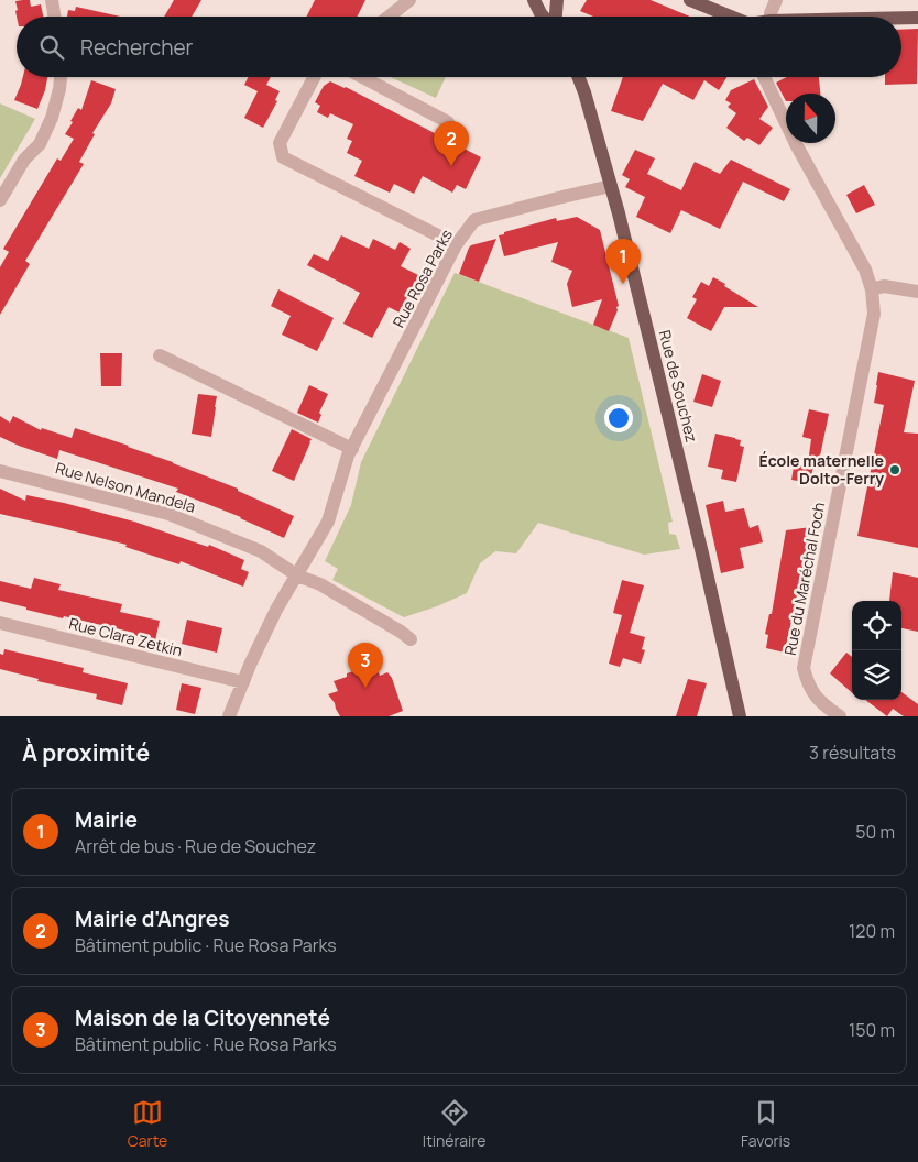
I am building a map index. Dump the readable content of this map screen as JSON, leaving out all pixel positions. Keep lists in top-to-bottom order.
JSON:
{
  "streets": {
    "main road": ["Rue de Souchez"],
    "street": [
      "Rue Rosa Parks",
      "Rue Nelson Mandela",
      "Rue du Maréchal Foch",
      "Rue Clara Zetkin"
    ]
  },
  "crossings": [
    ["Rue Rosa Parks", "Rue de Souchez"],
    ["Rue Rosa Parks", "Rue Nelson Mandela"],
    ["Rue Rosa Parks", "Rue Clara Zetkin"]
  ],
  "places": ["École maternelle Dolto-Ferry"],
  "north": "top",
  "page": {
    "search": "Rechercher",
    "pins": ["2", "1", "3"],
    "heading": ["À proximité", "3 résultats"],
    "list": [
      {
        "mark": "1",
        "name": "Mairie",
        "note": "Arrêt de bus · Rue de Souchez",
        "value": "50 m"
      },
      {
        "mark": "2",
        "name": "Mairie d'Angres",
        "note": "Bâtiment public · Rue Rosa Parks",
        "value": "120 m"
      },
      {
        "mark": "3",
        "name": "Maison de la Citoyenneté",
        "note": "Bâtiment public · Rue Rosa Parks",
        "value": "150 m"
      }
    ],
    "nav": ["Carte", "Itinéraire", "Favoris"]
  }
}
